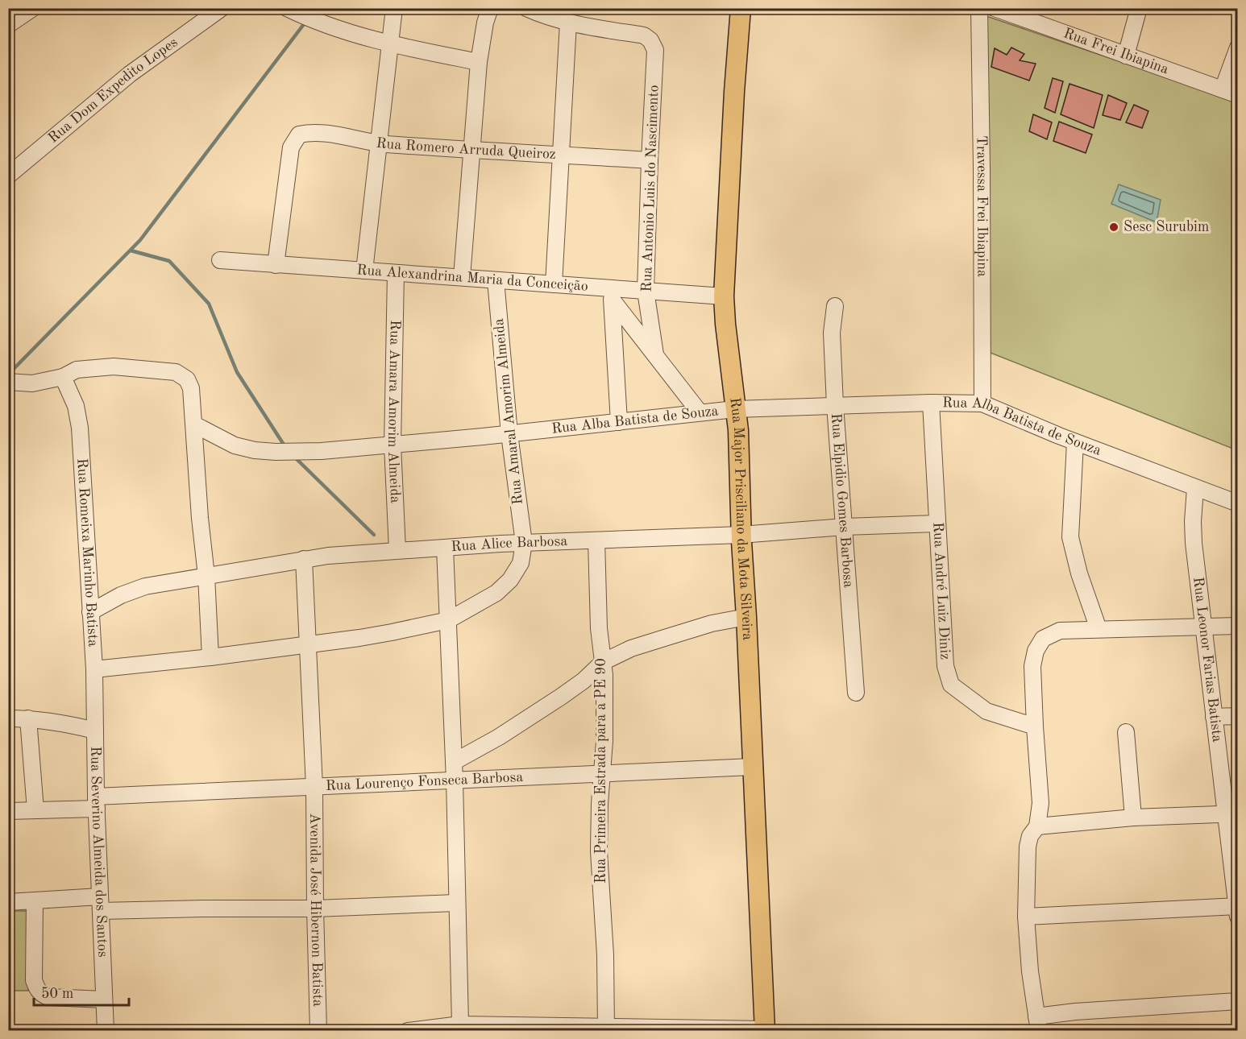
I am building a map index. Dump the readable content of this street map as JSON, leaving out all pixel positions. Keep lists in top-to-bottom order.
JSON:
{
  "streets": {
    "main road": ["Rua Major Prisciliano da Mota Silveira"],
    "street": [
      "Rua Frei Ibiapina",
      "Rua Dom Expedito Lopes",
      "Rua Romero Arruda Queiroz",
      "Rua Antonio Luis do Nascimento",
      "Travessa Frei Ibiapina",
      "Rua Alexandrina Maria da Conceição",
      "Rua Amara Amorim Almeida",
      "Rua Amaral Amorim Almeida",
      "Rua Alba Batista de Souza",
      "Rua Elpidio Gomes Barbosa",
      "Rua Alice Barbosa",
      "Rua Romeixa Marinho Batista",
      "Rua André Luiz Diniz",
      "Rua Leonor Farias Batista",
      "Rua Primeira Estrada para a PE 90",
      "Rua Lourenço Fonseca Barbosa",
      "Rua Severino Almeida dos Santos",
      "Avenida José Hibernon Batista"
    ]
  },
  "crossings": [
    ["Rua Romero Arruda Queiroz", "Rua Antonio Luis do Nascimento"],
    ["Rua Romero Arruda Queiroz", "Rua Alexandrina Maria da Conceição"],
    ["Rua Antonio Luis do Nascimento", "Rua Alexandrina Maria da Conceição"],
    ["Travessa Frei Ibiapina", "Rua Alba Batista de Souza"],
    ["Rua Alexandrina Maria da Conceição", "Rua Amara Amorim Almeida"],
    ["Rua Alexandrina Maria da Conceição", "Rua Amaral Amorim Almeida"],
    ["Rua Alexandrina Maria da Conceição", "Rua Major Prisciliano da Mota Silveira"],
    ["Rua Amara Amorim Almeida", "Rua Alba Batista de Souza"],
    ["Rua Amara Amorim Almeida", "Rua Alice Barbosa"],
    ["Rua Amaral Amorim Almeida", "Rua Alba Batista de Souza"],
    ["Rua Amaral Amorim Almeida", "Rua Alice Barbosa"],
    ["Rua Alba Batista de Souza", "Rua Elpidio Gomes Barbosa"],
    ["Rua Alba Batista de Souza", "Rua Major Prisciliano da Mota Silveira"],
    ["Rua Alba Batista de Souza", "Rua André Luiz Diniz"],
    ["Rua Alba Batista de Souza", "Rua Leonor Farias Batista"],
    ["Rua Elpidio Gomes Barbosa", "Rua Alice Barbosa"],
    ["Rua Major Prisciliano da Mota Silveira", "Rua Alice Barbosa"],
    ["Rua Major Prisciliano da Mota Silveira", "Rua Lourenço Fonseca Barbosa"],
    ["Rua Alice Barbosa", "Rua Romeixa Marinho Batista"],
    ["Rua Alice Barbosa", "Rua André Luiz Diniz"],
    ["Rua Alice Barbosa", "Rua Primeira Estrada para a PE 90"],
    ["Rua Alice Barbosa", "Avenida José Hibernon Batista"],
    ["Rua Romeixa Marinho Batista", "Rua Severino Almeida dos Santos"],
    ["Rua Primeira Estrada para a PE 90", "Rua Lourenço Fonseca Barbosa"],
    ["Rua Lourenço Fonseca Barbosa", "Rua Severino Almeida dos Santos"],
    ["Rua Lourenço Fonseca Barbosa", "Avenida José Hibernon Batista"]
  ],
  "places": ["Sesc Surubim"],
  "scale_bar": "50 m"
}
